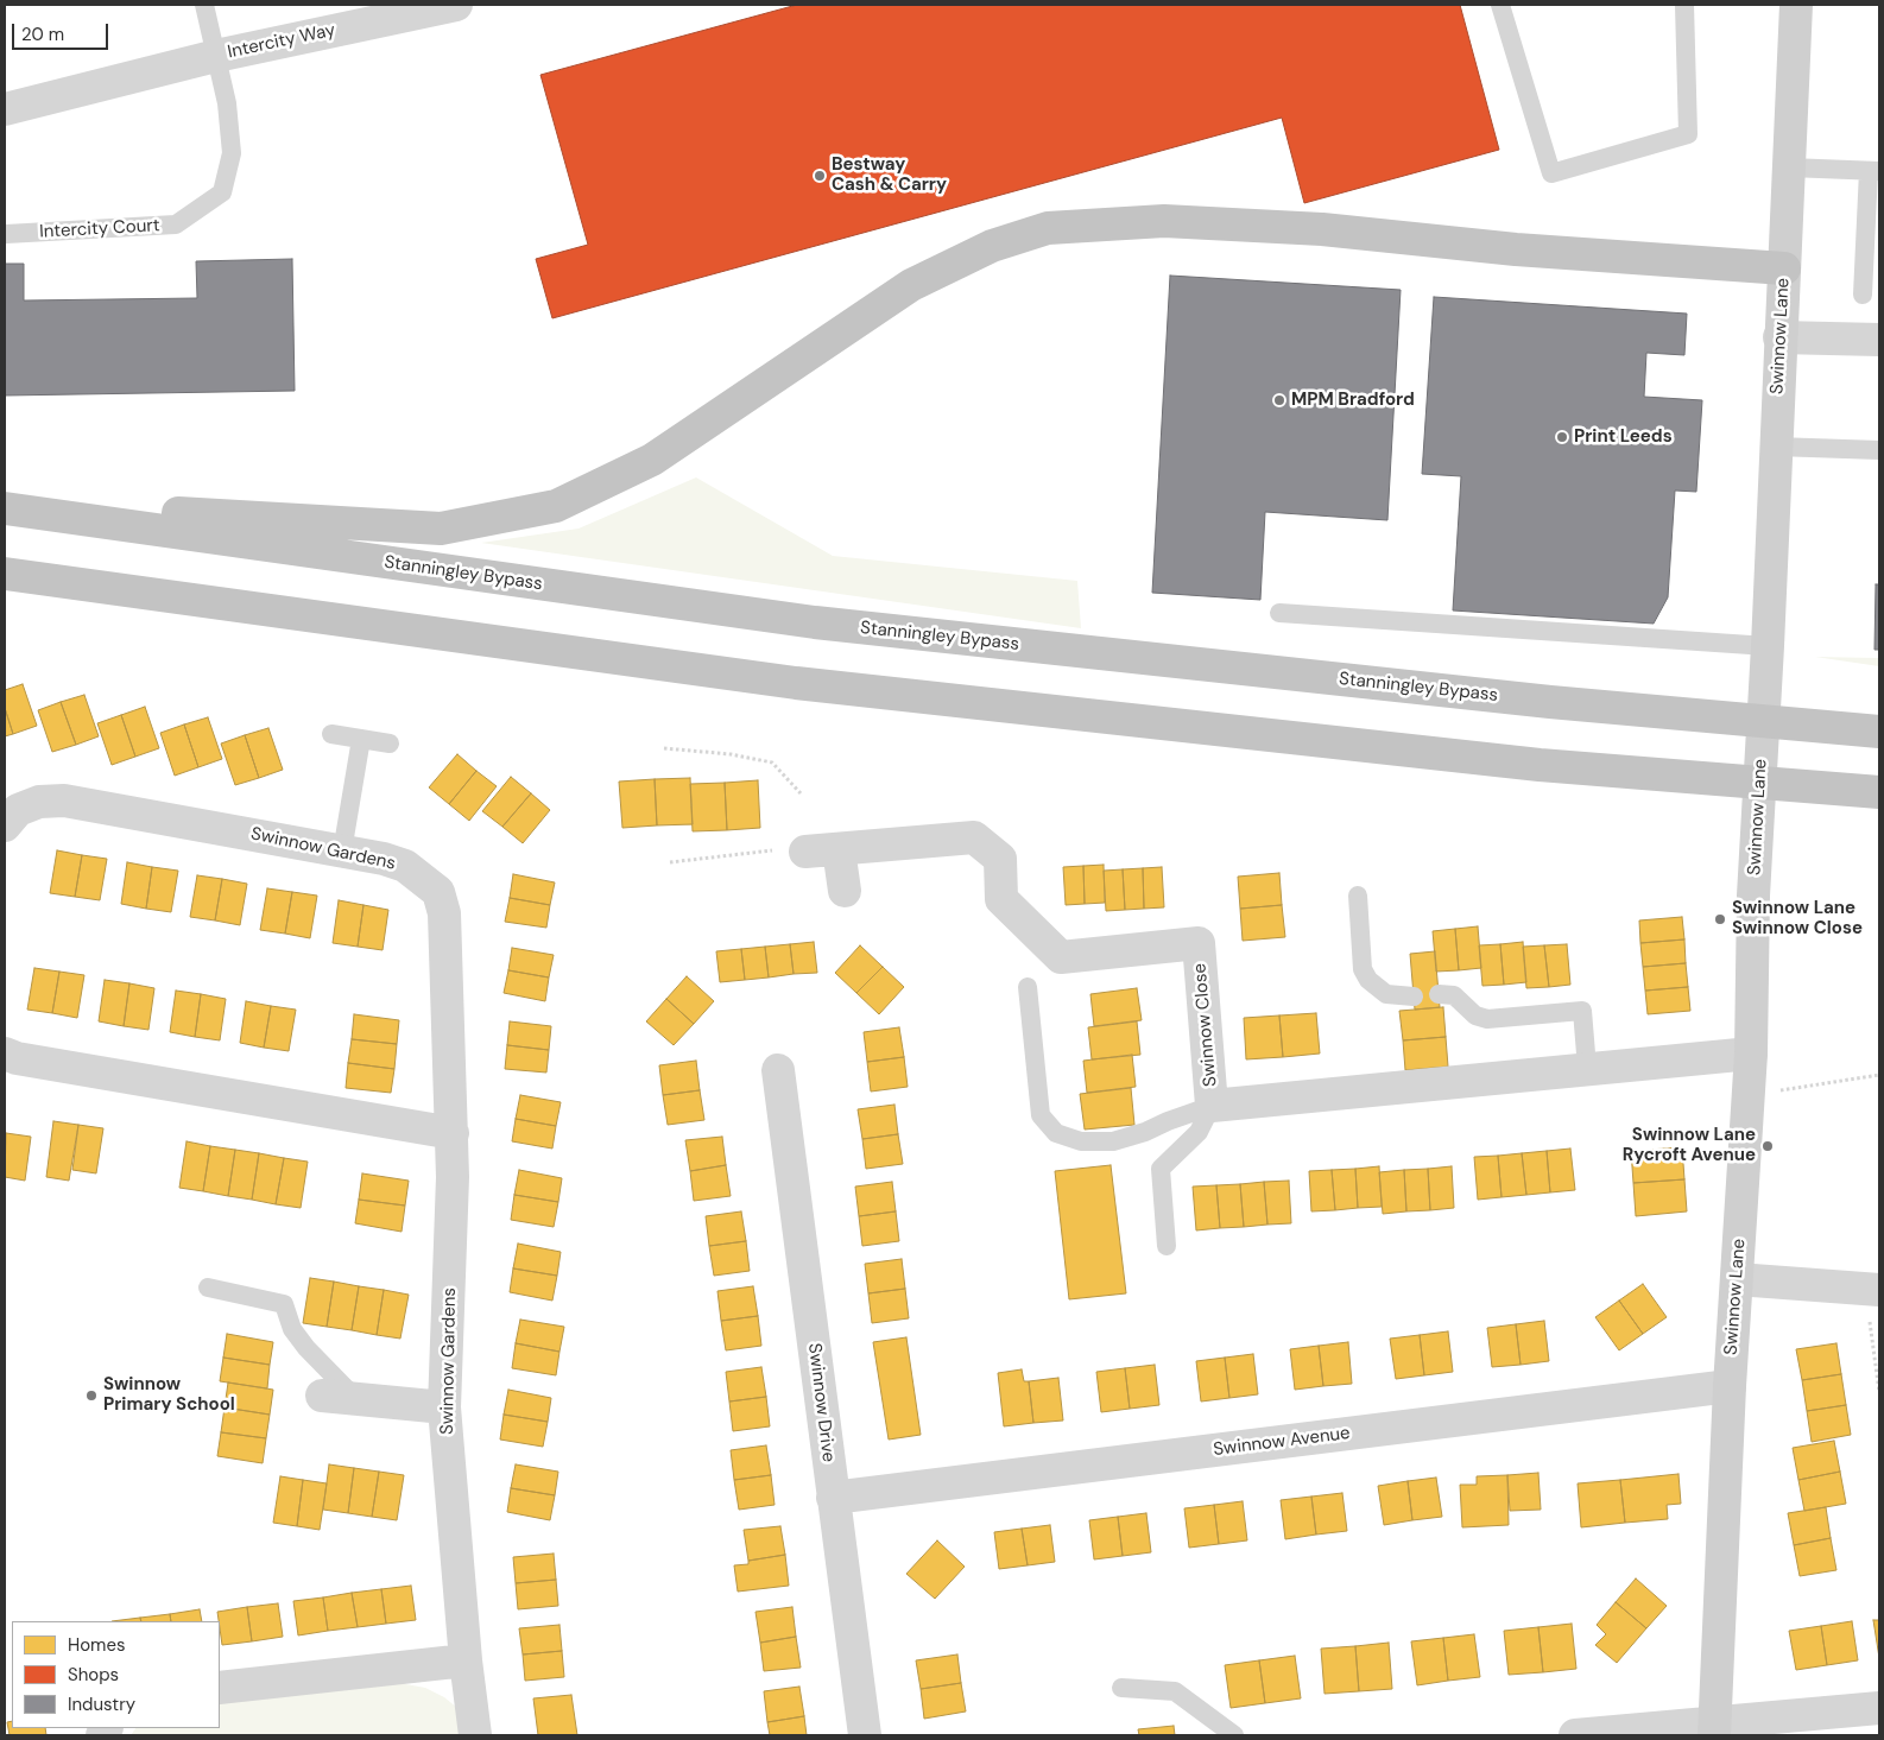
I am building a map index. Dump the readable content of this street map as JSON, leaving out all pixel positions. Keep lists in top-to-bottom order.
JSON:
{
  "streets": {
    "highway": ["Stanningley Bypass"],
    "street": [
      "Intercity Way",
      "Swinnow Lane",
      "Swinnow Gardens",
      "Swinnow Close",
      "Swinnow Drive",
      "Swinnow Avenue"
    ],
    "lane": ["Intercity Court"]
  },
  "crossings": [
    ["Intercity Way", "Intercity Court"],
    ["Swinnow Lane", "Swinnow Close"],
    ["Swinnow Lane", "Swinnow Avenue"],
    ["Swinnow Drive", "Swinnow Avenue"]
  ],
  "places": [
    "Bestway Cash & Carry",
    "MPM Bradford",
    "Print Leeds",
    "Swinnow Lane Swinnow Close",
    "Swinnow Lane Rycroft Avenue",
    "Swinnow Primary School"
  ],
  "legend": ["Homes", "Shops", "Industry"],
  "scale_bar": "20 m"
}
